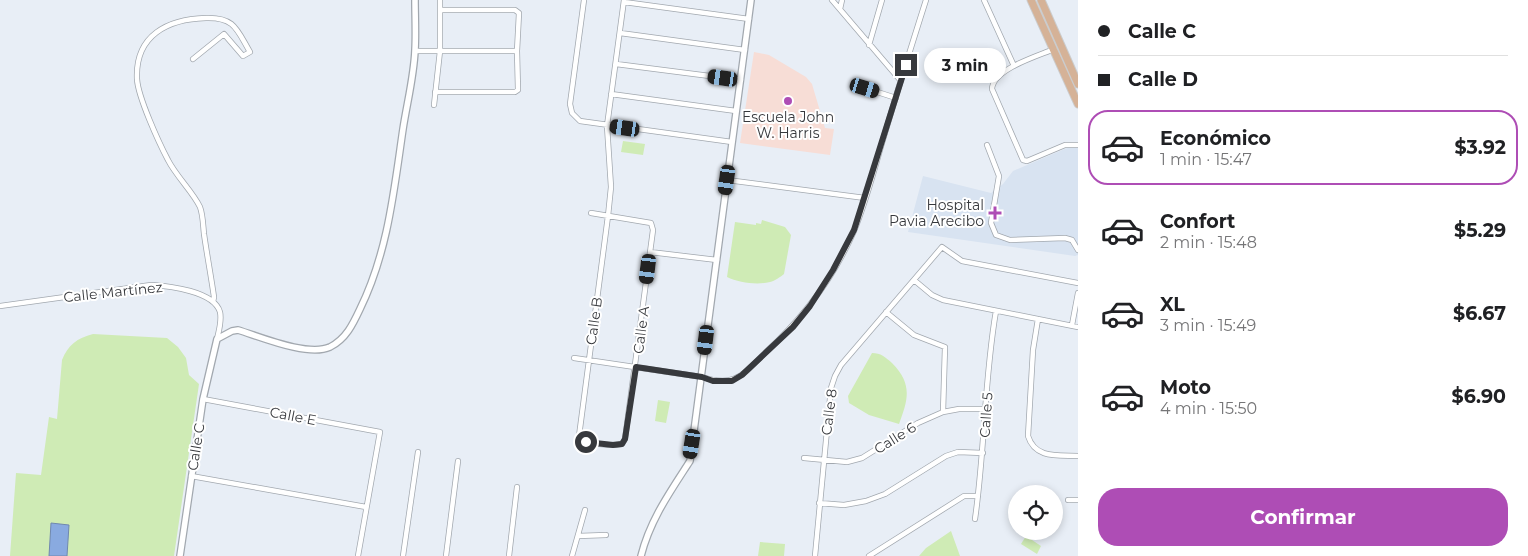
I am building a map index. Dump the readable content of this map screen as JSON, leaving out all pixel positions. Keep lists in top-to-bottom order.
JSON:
{
  "streets": {
    "street": [
      "Calle Martínez",
      "Calle B",
      "Calle A",
      "Calle 8",
      "Calle 5",
      "Calle E",
      "Calle 6",
      "Calle C"
    ]
  },
  "crossings": [
    ["Calle B", "Calle A"],
    ["Calle 8", "Calle 6"],
    ["Calle 5", "Calle 6"],
    ["Calle E", "Calle C"]
  ],
  "places": {
    "other": ["Escuela John W. Harris"],
    "health": ["Hospital Pavia Arecibo"]
  },
  "page": {
    "banner": ["Calle C", "Calle D"],
    "bubble": "3 min",
    "list": [
      {
        "name": "Económico",
        "note": "1 min · 15:47",
        "value": "$3.92"
      },
      {
        "name": "Confort",
        "note": "2 min · 15:48",
        "value": "$5.29"
      },
      {
        "name": "XL",
        "note": "3 min · 15:49",
        "value": "$6.67"
      },
      {
        "name": "Moto",
        "note": "4 min · 15:50",
        "value": "$6.90"
      }
    ],
    "buttons": "Confirmar"
  }
}
